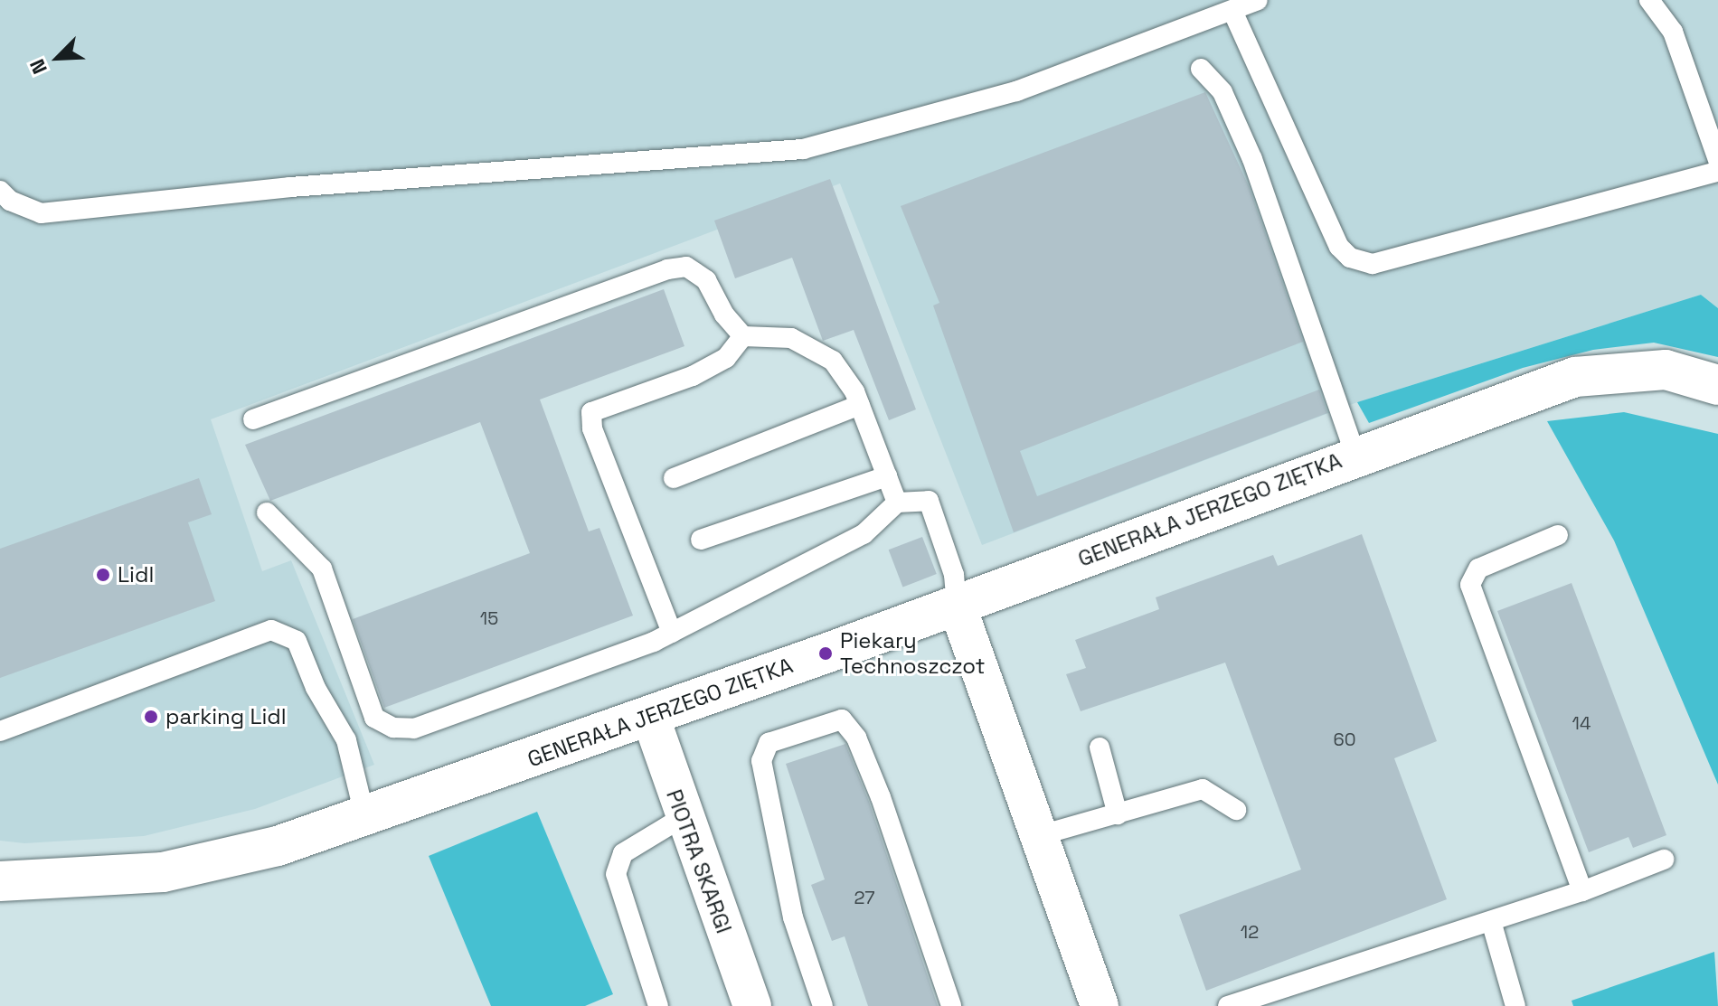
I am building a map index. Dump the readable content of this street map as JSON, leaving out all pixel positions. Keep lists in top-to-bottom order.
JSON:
{
  "streets": {
    "street": ["GENERAŁA JERZEGO ZIĘTKA", "PIOTRA SKARGI"]
  },
  "crossings": [
    ["GENERAŁA JERZEGO ZIĘTKA", "PIOTRA SKARGI"]
  ],
  "places": ["Lidl", "Piekary Technoszczot", "parking Lidl"],
  "house_numbers": [
    "15",
    "14",
    "60",
    "27",
    "12"
  ],
  "north": "bottom left"
}
